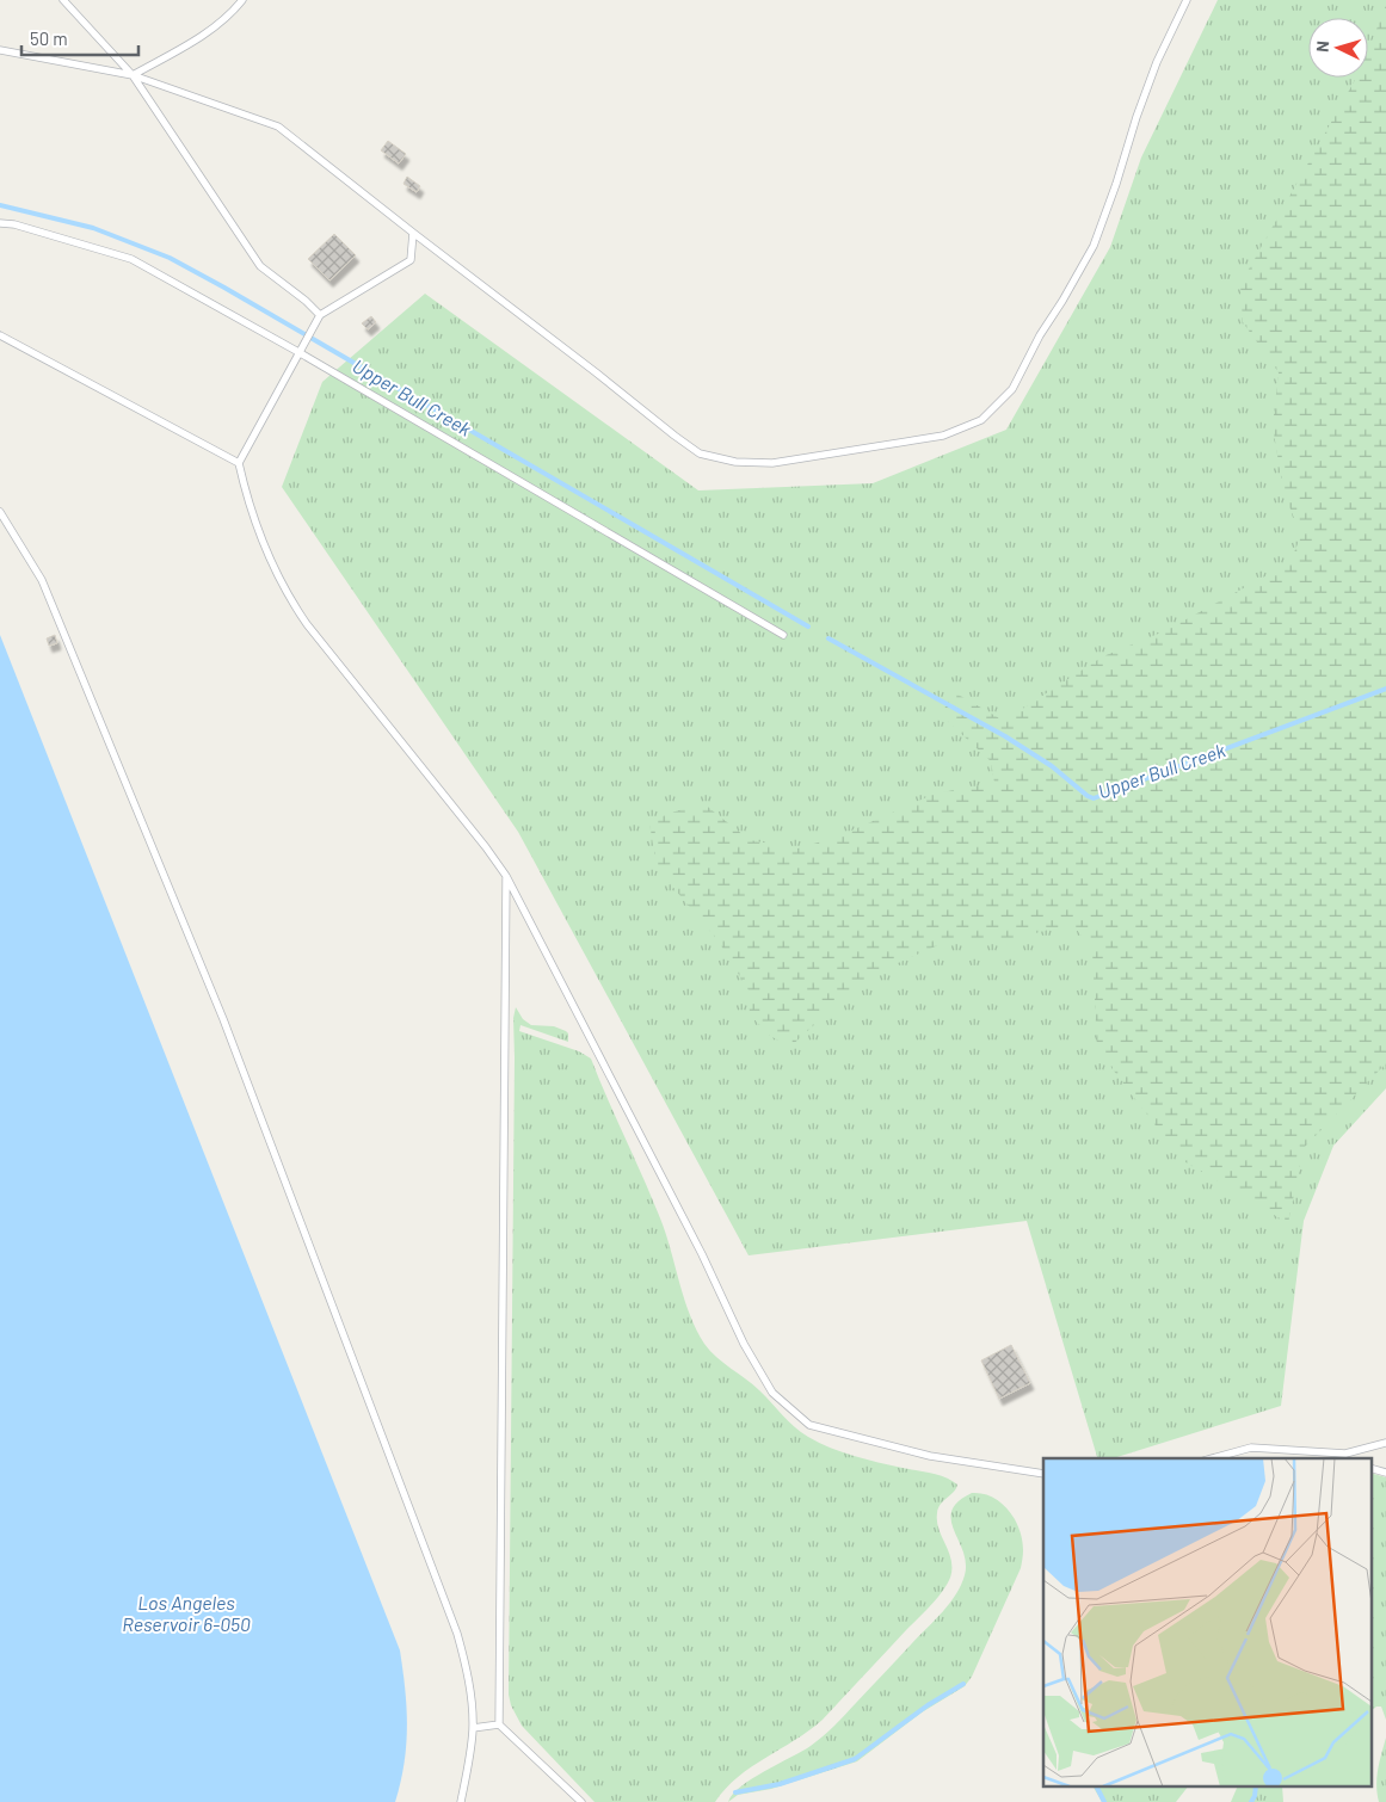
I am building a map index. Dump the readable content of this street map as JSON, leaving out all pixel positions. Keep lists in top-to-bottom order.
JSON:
{
  "water": ["Upper Bull Creek", "Los Angeles Reservoir 6-050"],
  "scale_bar": "50 m",
  "north": "left"
}
